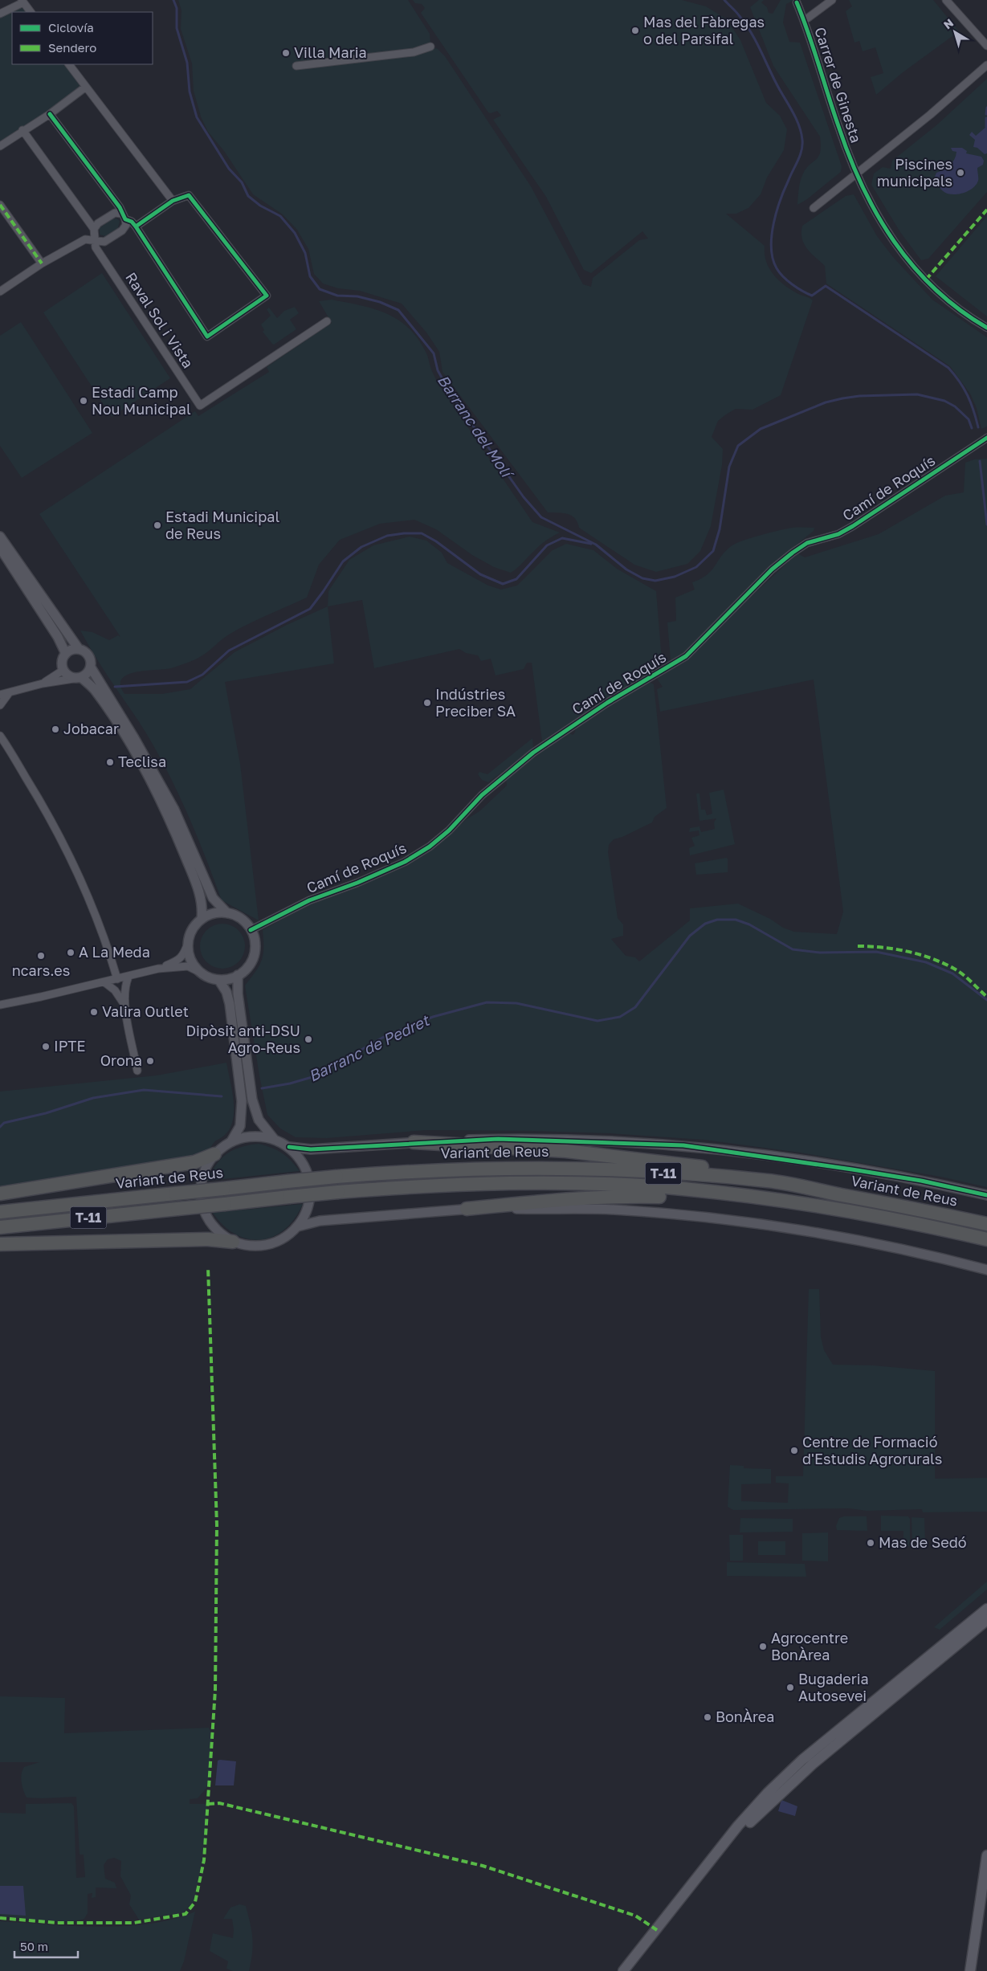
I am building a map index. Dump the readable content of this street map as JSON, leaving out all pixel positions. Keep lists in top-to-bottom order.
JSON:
{
  "streets": {
    "highway": ["Variant de Reus", "T-11"],
    "street": ["Carrer de Ginesta", "Raval Sol i Vista", "Camí de Roquís"]
  },
  "water": ["Barranc del Molí", "Barranc de Pedret"],
  "places": [
    "Mas del Fàbregas o del Parsifal",
    "Villa Maria",
    "Piscines municipals",
    "Estadi Camp Nou Municipal",
    "Estadi Municipal de Reus",
    "Indústries Preciber SA",
    "Jobacar",
    "Teclisa",
    "A La Meda",
    "ncars.es",
    "Valira Outlet",
    "Dipòsit anti-DSU Agro-Reus",
    "IPTE",
    "Orona",
    "Centre de Formació d'Estudis Agrorurals",
    "Mas de Sedó",
    "Agrocentre BonÀrea",
    "Bugaderia Autosevei",
    "BonÀrea"
  ],
  "legend": ["Ciclovía", "Sendero"],
  "scale_bar": "50 m",
  "north": "top left"
}
